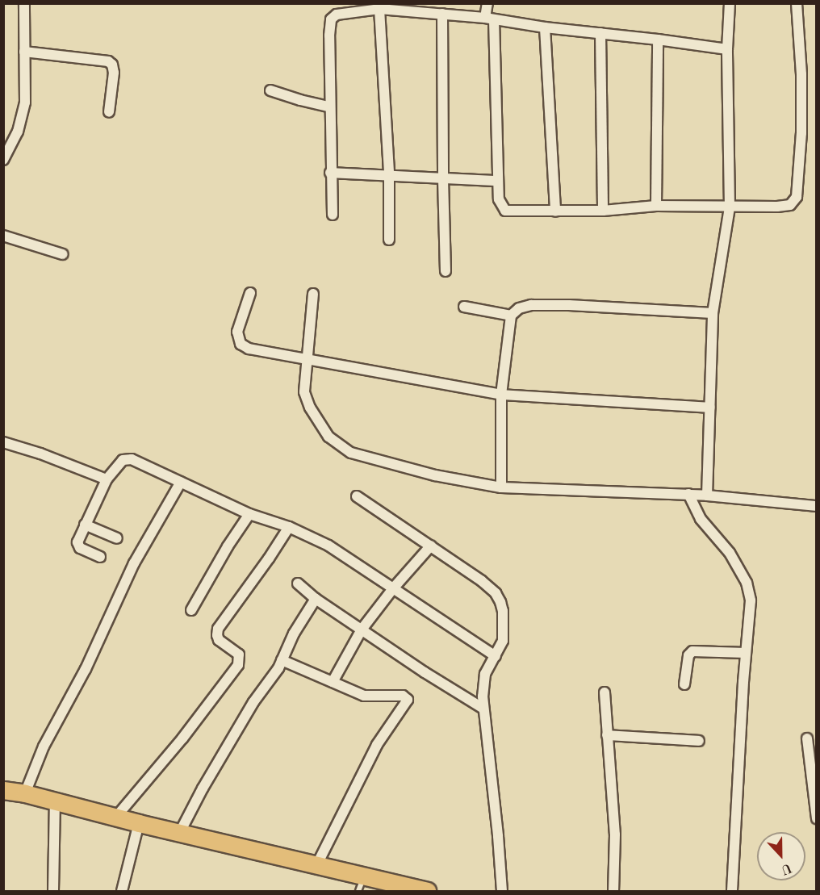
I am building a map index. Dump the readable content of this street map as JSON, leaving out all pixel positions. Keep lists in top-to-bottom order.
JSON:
{
  "north": "bottom"
}
